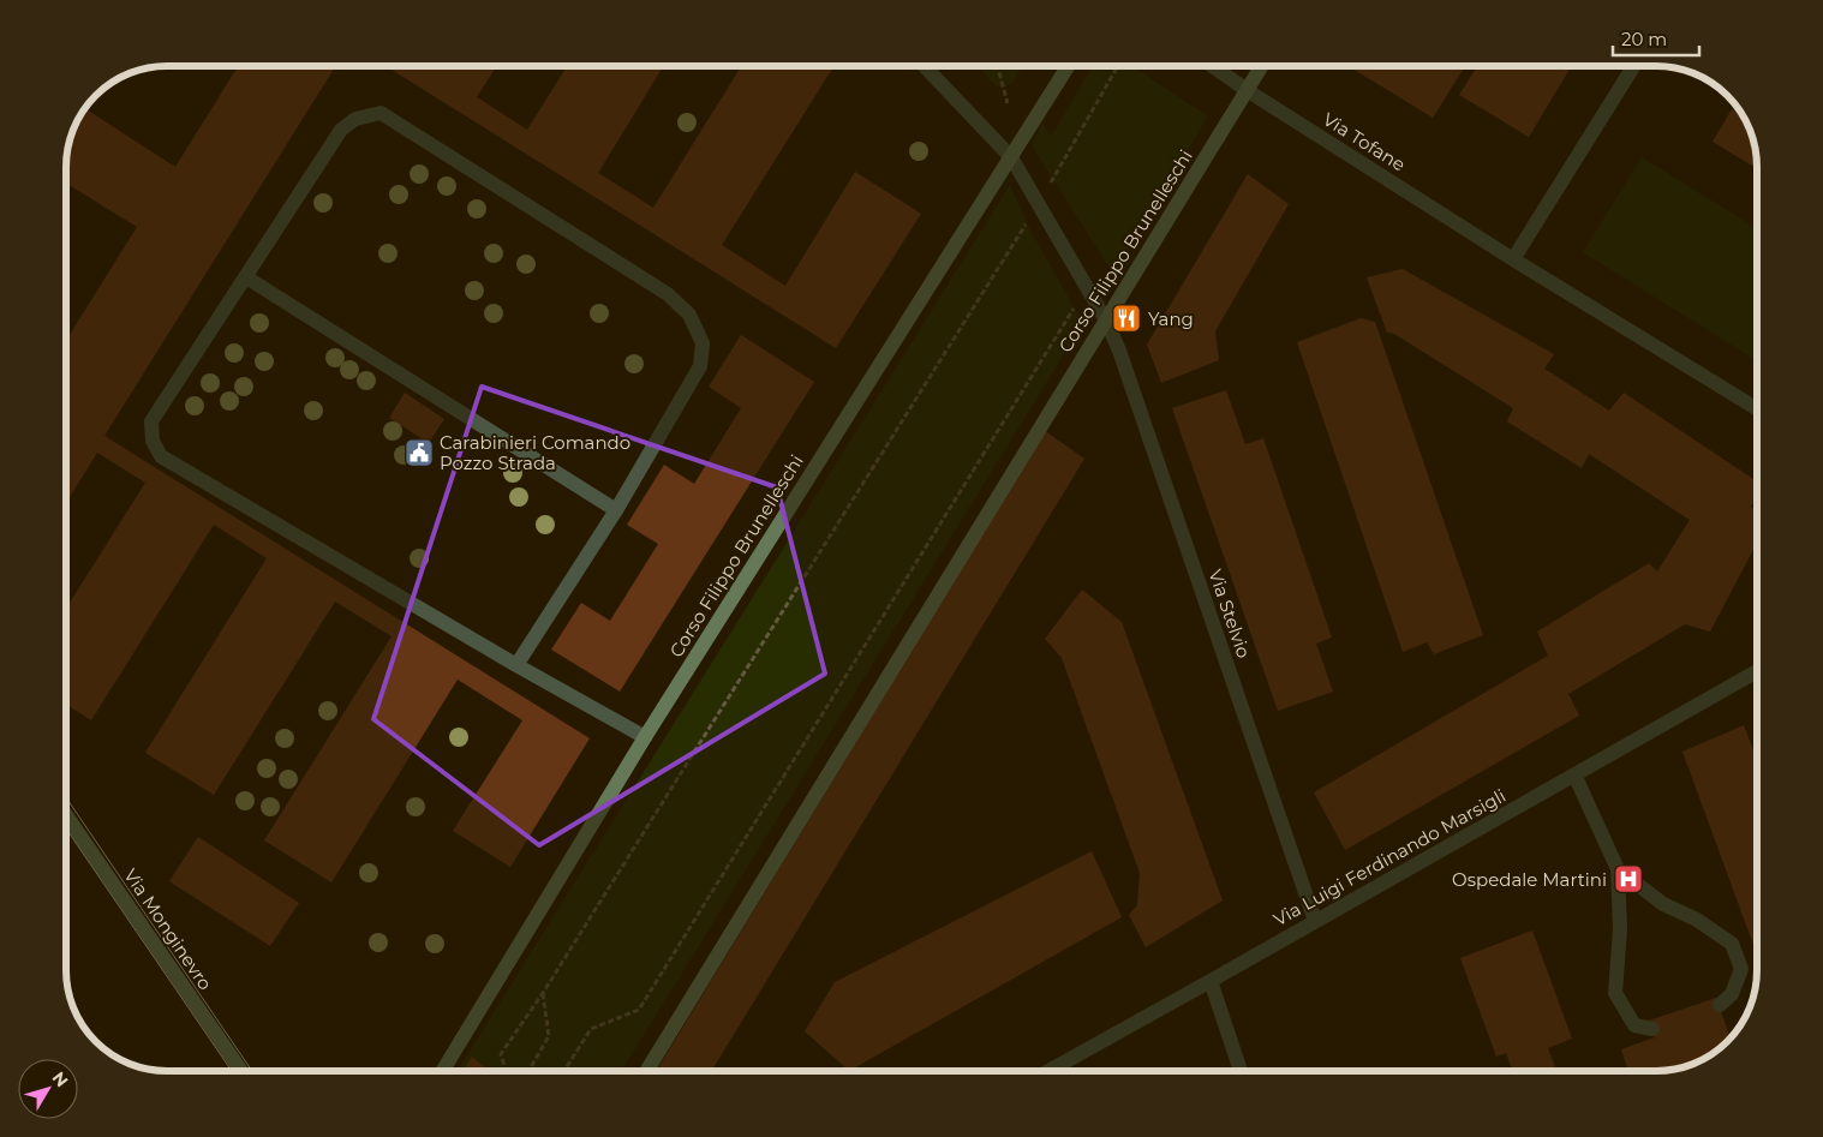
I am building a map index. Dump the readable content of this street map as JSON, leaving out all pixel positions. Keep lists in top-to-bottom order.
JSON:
{
  "streets": {
    "street": [
      "Via Tofane",
      "Corso Filippo Brunelleschi",
      "Via Stelvio",
      "Via Luigi Ferdinando Marsigli",
      "Via Monginevro"
    ]
  },
  "crossings": [
    ["Via Tofane", "Corso Filippo Brunelleschi"],
    ["Corso Filippo Brunelleschi", "Via Stelvio"],
    ["Via Stelvio", "Via Luigi Ferdinando Marsigli"]
  ],
  "places": {
    "restaurant": ["Yang"],
    "public building": ["Carabinieri Comando Pozzo Strada"],
    "hospital": ["Ospedale Martini"]
  },
  "scale_bar": "20 m",
  "north": "top right"
}
